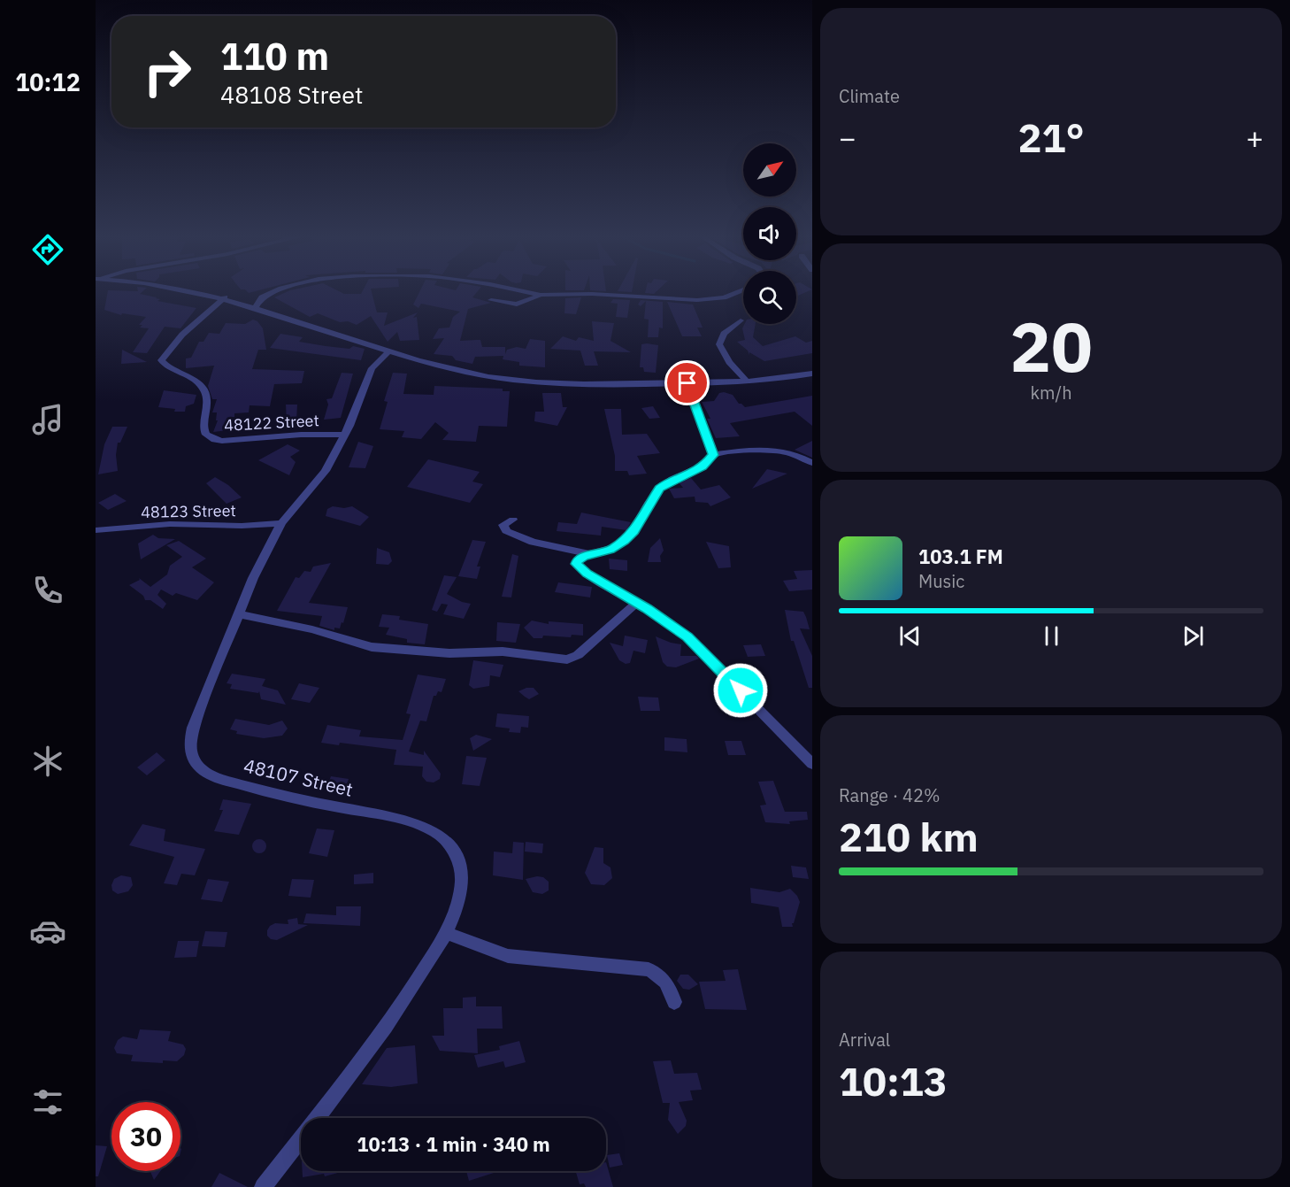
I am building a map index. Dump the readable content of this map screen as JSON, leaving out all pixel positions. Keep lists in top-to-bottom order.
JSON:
{
  "streets": {
    "street": ["48122 Street", "48123 Street", "48107 Street"]
  },
  "crossings": [
    ["48122 Street", "48107 Street"],
    ["48123 Street", "48107 Street"]
  ],
  "north": "top right",
  "page": {
    "tabs": "10:12",
    "tile": [
      "Climate",
      ["20", "km/h"],
      ["Range · 42%", "210 km"],
      ["Arrival", "10:13"]
    ],
    "turn": ["110 m", "48108 Street"],
    "heat": ["−", "21°", "+"],
    "song": ["103.1 FM", "Music"],
    "limit": "30",
    "trip": "10:13 · 1 min · 340 m"
  }
}
